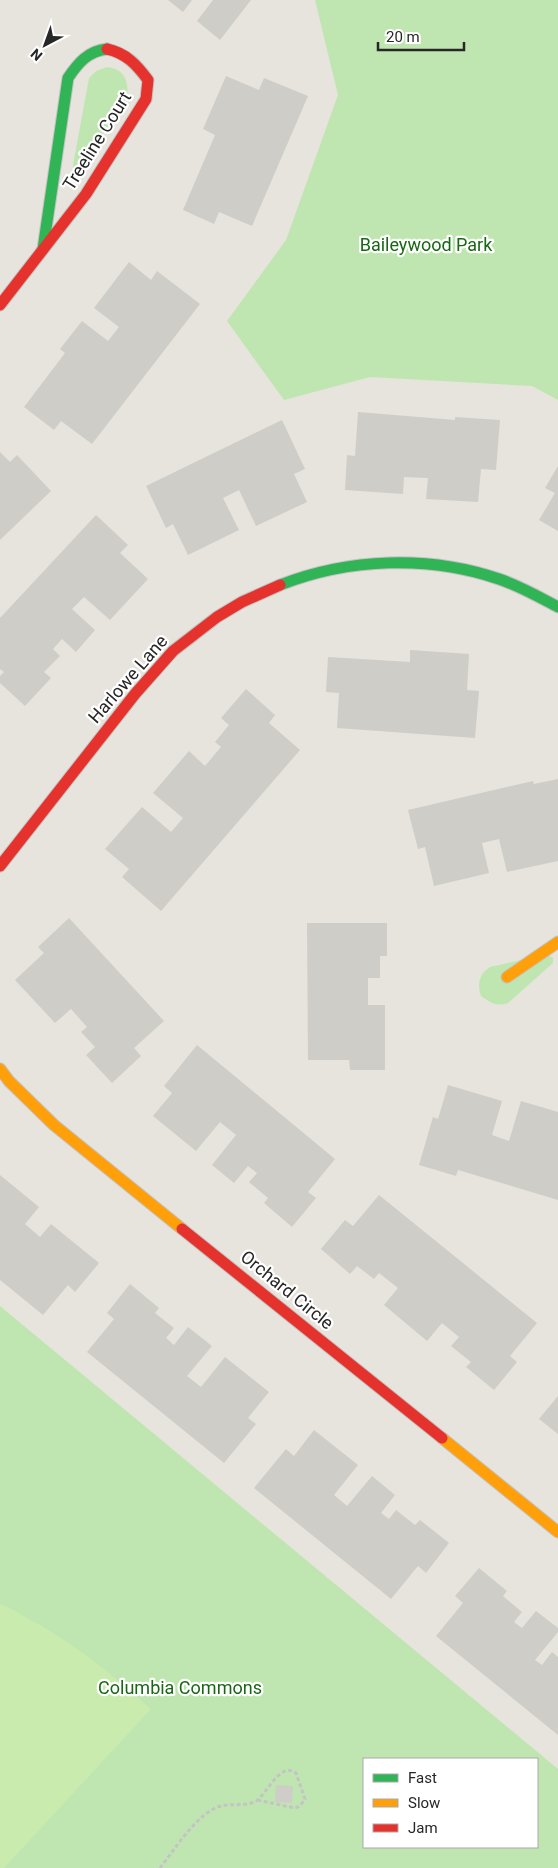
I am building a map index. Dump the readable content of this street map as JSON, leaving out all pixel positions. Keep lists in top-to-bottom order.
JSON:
{
  "streets": {
    "street": ["Treeline Court", "Harlowe Lane", "Orchard Circle"]
  },
  "parks": ["Baileywood Park", "Columbia Commons"],
  "legend": ["Fast", "Slow", "Jam"],
  "scale_bar": "20 m",
  "north": "bottom left"
}
